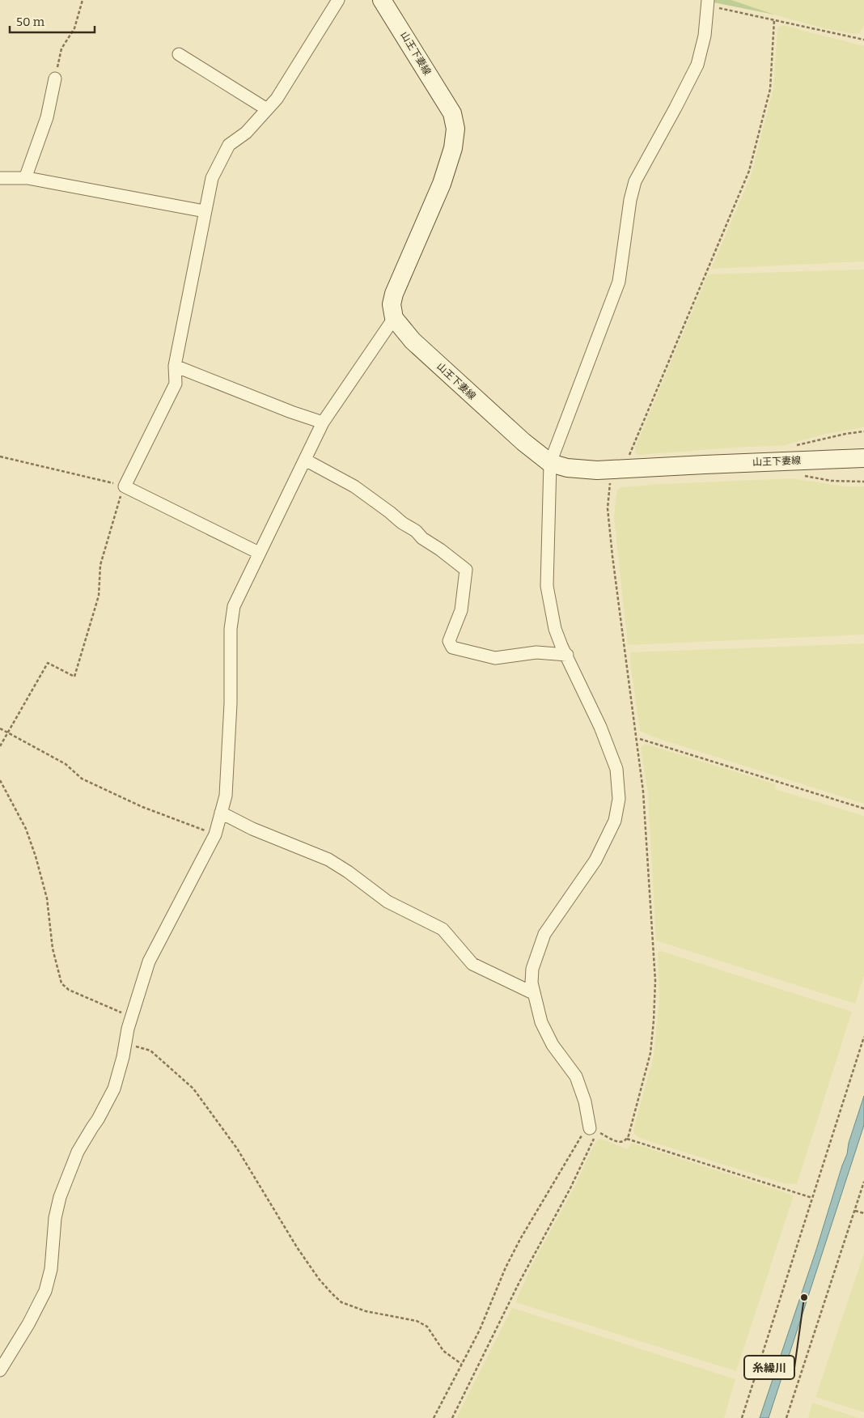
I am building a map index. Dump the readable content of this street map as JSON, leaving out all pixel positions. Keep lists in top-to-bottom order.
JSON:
{
  "streets": {
    "main road": ["山王下妻線"]
  },
  "places": ["糸繰川"],
  "scale_bar": "50 m"
}
